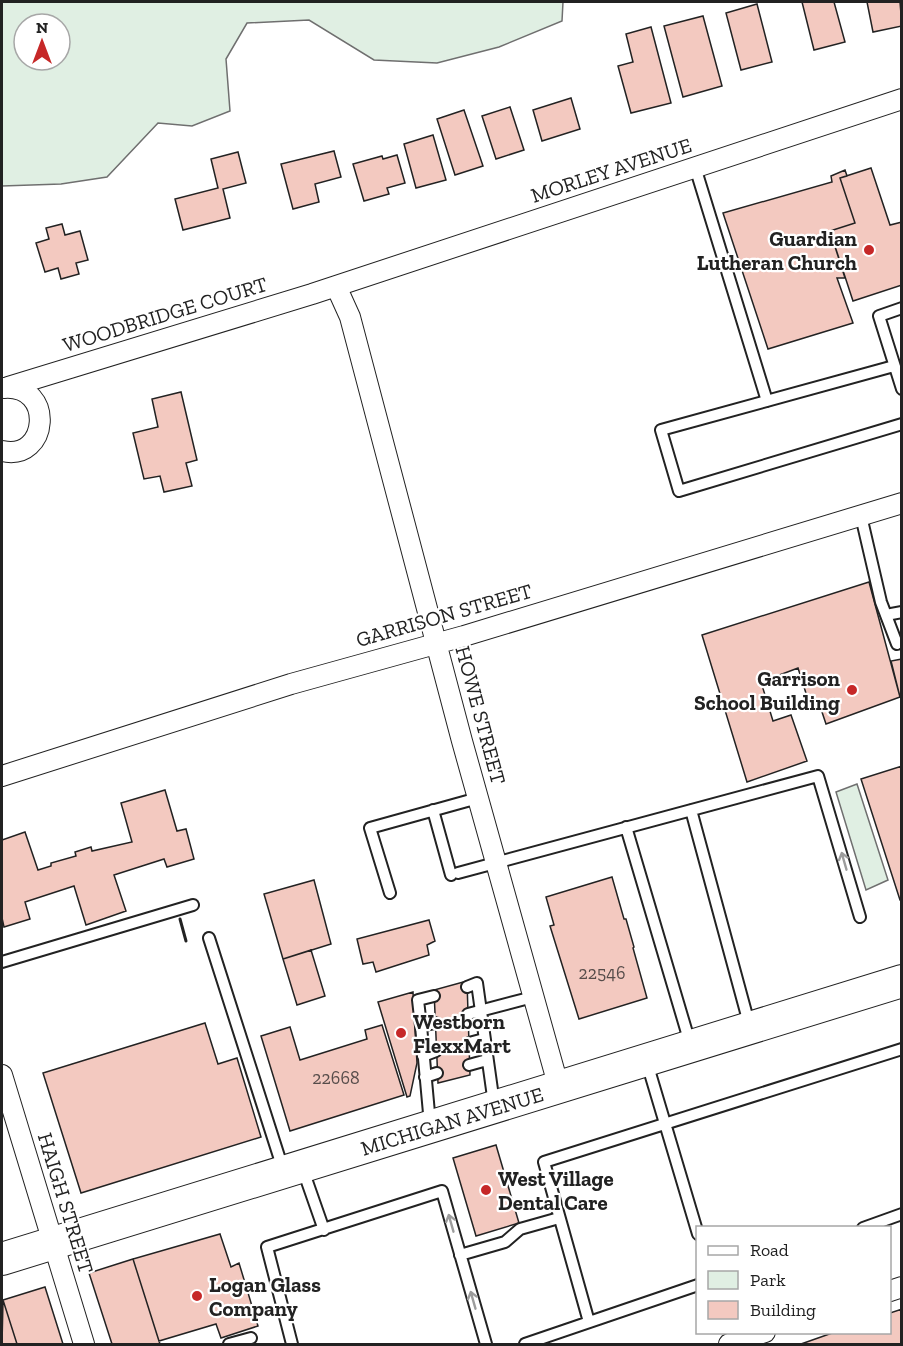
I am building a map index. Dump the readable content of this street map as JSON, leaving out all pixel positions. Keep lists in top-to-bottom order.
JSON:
{
  "streets": {
    "main road": ["MICHIGAN AVENUE"],
    "street": [
      "MORLEY AVENUE",
      "WOODBRIDGE COURT",
      "GARRISON STREET",
      "HOWE STREET",
      "HAIGH STREET"
    ]
  },
  "crossings": [
    ["MORLEY AVENUE", "WOODBRIDGE COURT"],
    ["MORLEY AVENUE", "HOWE STREET"],
    ["WOODBRIDGE COURT", "HOWE STREET"],
    ["GARRISON STREET", "HOWE STREET"],
    ["HOWE STREET", "MICHIGAN AVENUE"],
    ["MICHIGAN AVENUE", "HAIGH STREET"]
  ],
  "places": [
    "Guardian Lutheran Church",
    "Garrison School Building",
    "Westborn FlexxMart",
    "West Village Dental Care",
    "Logan Glass Company"
  ],
  "house_numbers": ["22546", "22668"],
  "legend": ["Road", "Park", "Building"],
  "north": "top"
}
